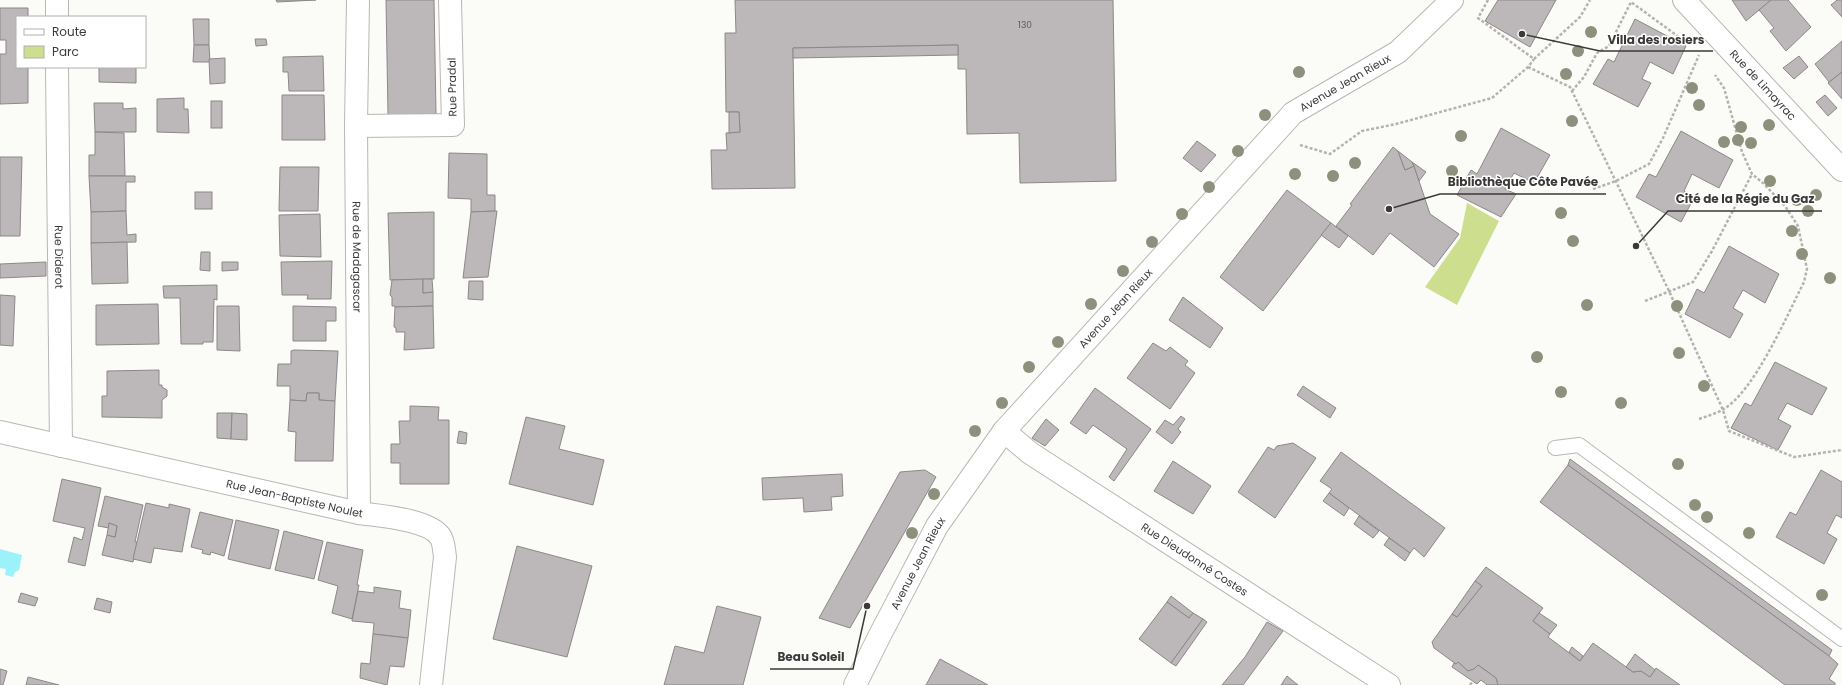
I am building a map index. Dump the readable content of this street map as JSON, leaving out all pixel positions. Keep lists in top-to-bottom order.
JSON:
{
  "streets": {
    "street": [
      "Avenue Jean Rieux",
      "Rue de Limayrac",
      "Rue Pradal",
      "Rue de Madagascar",
      "Rue Diderot",
      "Rue Jean-Baptiste Noulet",
      "Rue Dieudonné Costes"
    ]
  },
  "crossings": [
    ["Avenue Jean Rieux", "Rue Dieudonné Costes"],
    ["Rue Pradal", "Rue de Madagascar"],
    ["Rue de Madagascar", "Rue Jean-Baptiste Noulet"],
    ["Rue Diderot", "Rue Jean-Baptiste Noulet"]
  ],
  "places": [
    "Villa des rosiers",
    "Bibliothèque Côte Pavée",
    "Cité de la Régie du Gaz",
    "Beau Soleil"
  ],
  "house_numbers": ["130"],
  "legend": ["Route", "Parc"]
}
